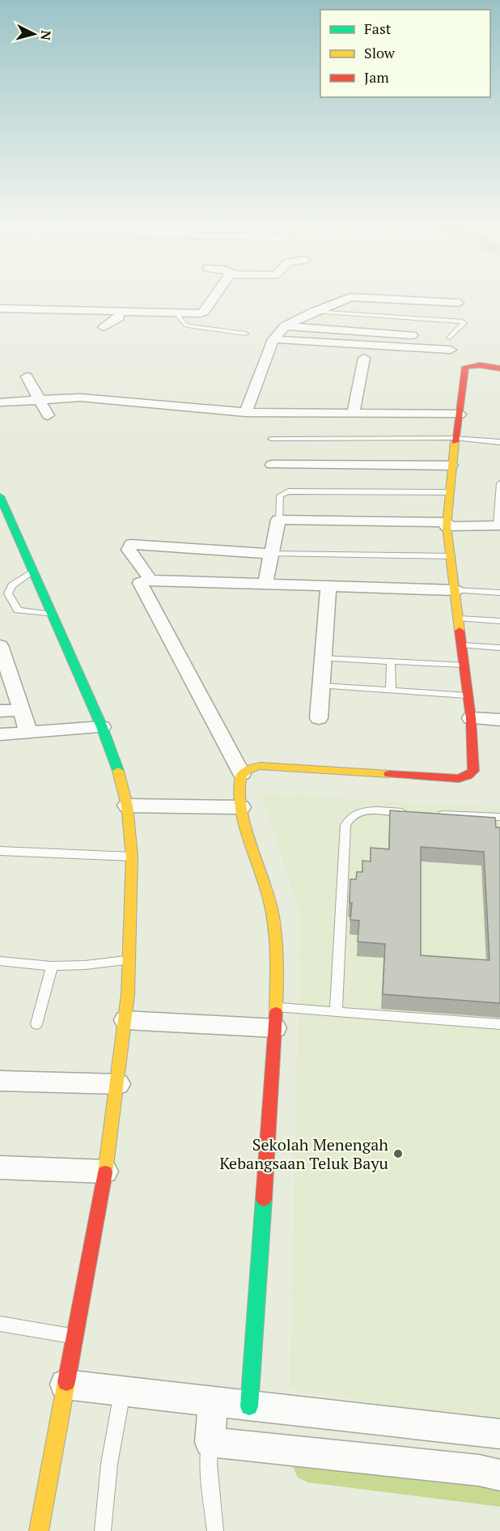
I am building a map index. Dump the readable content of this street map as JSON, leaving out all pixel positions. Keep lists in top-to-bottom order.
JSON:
{
  "places": ["Sekolah Menengah Kebangsaan Teluk Bayu"],
  "legend": ["Fast", "Slow", "Jam"],
  "north": "right"
}
